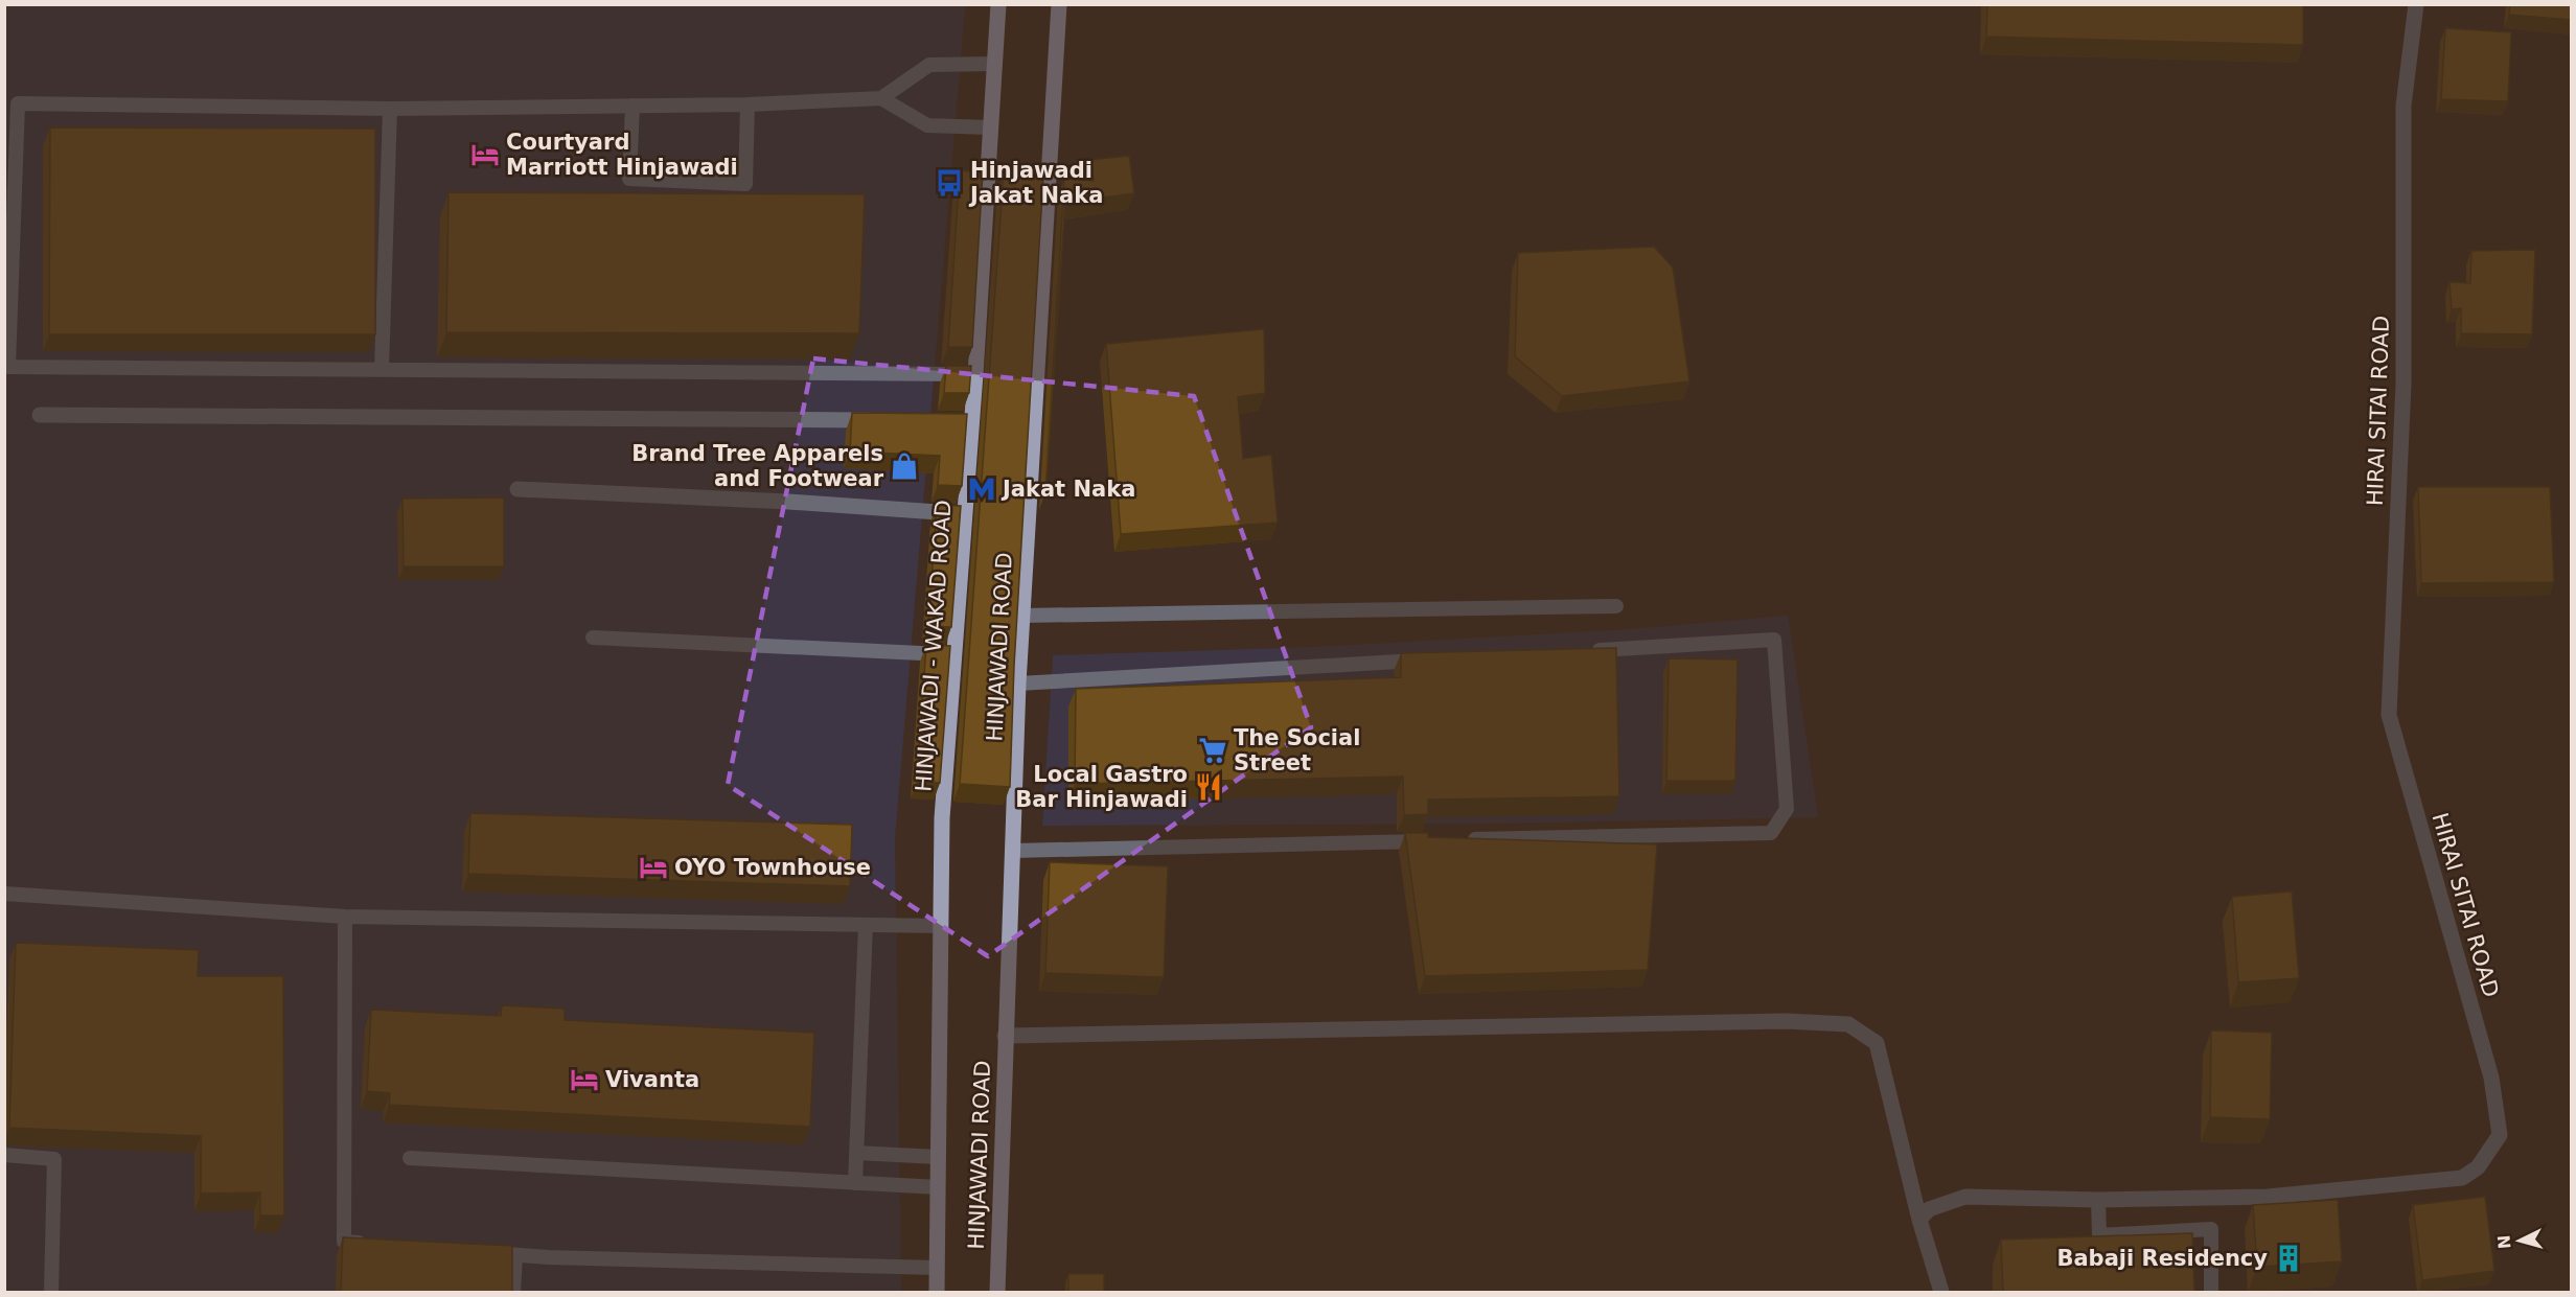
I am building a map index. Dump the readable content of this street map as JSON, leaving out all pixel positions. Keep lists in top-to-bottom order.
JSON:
{
  "streets": {
    "main road": ["HINJAWADI - WAKAD ROAD", "HINJAWADI ROAD"],
    "street": ["HIRAI SITAI ROAD"]
  },
  "places": {
    "hotel": ["Courtyard Marriott Hinjawadi", "OYO Townhouse", "Vivanta"],
    "bus stop": ["Hinjawadi Jakat Naka"],
    "shop": ["Brand Tree Apparels and Footwear"],
    "metro station": ["Jakat Naka"],
    "supermarket": ["The Social Street"],
    "restaurant": ["Local Gastro Bar Hinjawadi"],
    "building": ["Babaji Residency"]
  },
  "north": "left"
}
